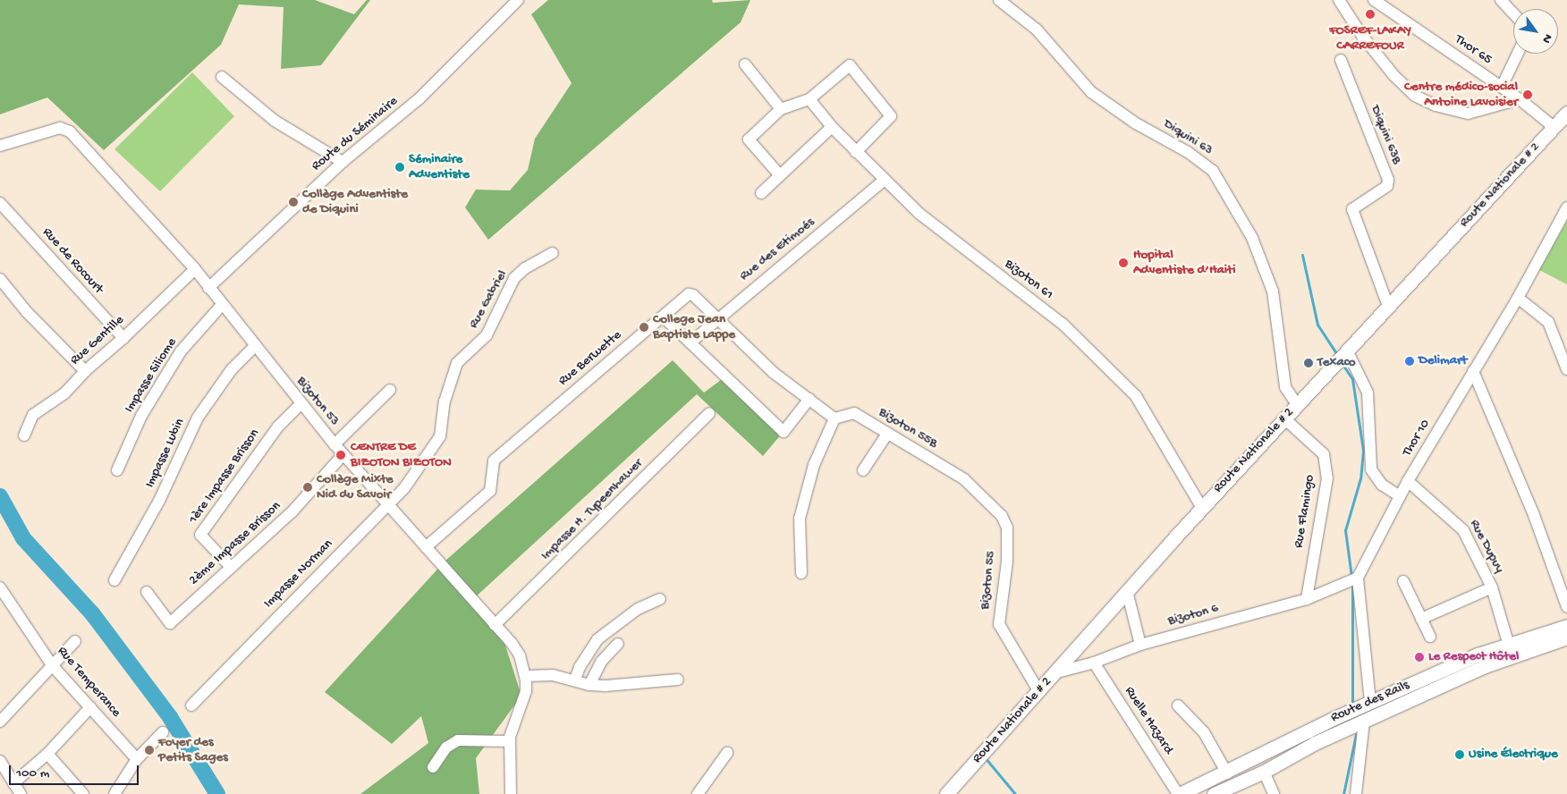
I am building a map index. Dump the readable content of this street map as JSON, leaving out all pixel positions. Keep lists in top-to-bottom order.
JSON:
{
  "streets": {
    "main road": ["Route Nationale # 2", "Route des Rails"],
    "street": [
      "Thor 65",
      "Route du Séminaire",
      "Diquini 63B",
      "Diquini 63",
      "Rue des Etimoés",
      "Rue de Rocourt",
      "Bizoton 61",
      "Rue Gabriel",
      "Rue Gentille",
      "Rue Berwette",
      "Impasse Siliome",
      "Bizoton 53",
      "Bizoton 55B",
      "Thor 10",
      "Impasse Lubin",
      "1ère Impasse Brisson",
      "Impasse H. Typeenhawer",
      "Rue Flamingo",
      "2ème Impasse Brisson",
      "Rue Dupuy",
      "Impasse Norman",
      "Bizoton 55",
      "Bizoton 6",
      "Rue Temperance",
      "Ruelle Hazard"
    ]
  },
  "crossings": [
    ["Thor 65", "Route Nationale # 2"],
    ["Route du Séminaire", "Bizoton 53"],
    ["Diquini 63B", "Route Nationale # 2"],
    ["Diquini 63", "Route Nationale # 2"],
    ["Route Nationale # 2", "Bizoton 61"],
    ["Route Nationale # 2", "Rue Flamingo"],
    ["Route Nationale # 2", "Bizoton 55"],
    ["Route Nationale # 2", "Bizoton 6"],
    ["Rue des Etimoés", "Bizoton 61"],
    ["Rue des Etimoés", "Rue Berwette"],
    ["Rue de Rocourt", "Rue Gentille"],
    ["Rue Gabriel", "Impasse Norman"],
    ["Rue Gentille", "Bizoton 53"],
    ["Rue Berwette", "Bizoton 53"],
    ["Rue Berwette", "Bizoton 55B"],
    ["Impasse Siliome", "Bizoton 53"],
    ["Bizoton 53", "Impasse Lubin"],
    ["Bizoton 53", "1ère Impasse Brisson"],
    ["Bizoton 53", "Impasse H. Typeenhawer"],
    ["Bizoton 53", "2ème Impasse Brisson"],
    ["Bizoton 53", "Impasse Norman"],
    ["Bizoton 55B", "Bizoton 55"],
    ["Thor 10", "Rue Dupuy"],
    ["Thor 10", "Bizoton 6"],
    ["1ère Impasse Brisson", "2ème Impasse Brisson"],
    ["Rue Flamingo", "Bizoton 6"],
    ["Rue Dupuy", "Route des Rails"],
    ["Bizoton 6", "Ruelle Hazard"],
    ["Route des Rails", "Ruelle Hazard"]
  ],
  "places": [
    "FOSREF-LAKAY CARREFOUR",
    "Centre médico-social Antoine Lavoisier",
    "Séminaire Adventiste",
    "Collège Adventiste de Diquini",
    "Hopital Adventiste d’Haiti",
    "College Jean Baptiste Lappe",
    "Delimart",
    "Texaco",
    "CENTRE DE BIZOTON BIZOTON",
    "Collège Mixte Nid du Savoir",
    "Le Respect Hôtel",
    "Foyer des Petits Sages",
    "Usine Électrique"
  ],
  "scale_bar": "100 m",
  "north": "bottom right"
}
